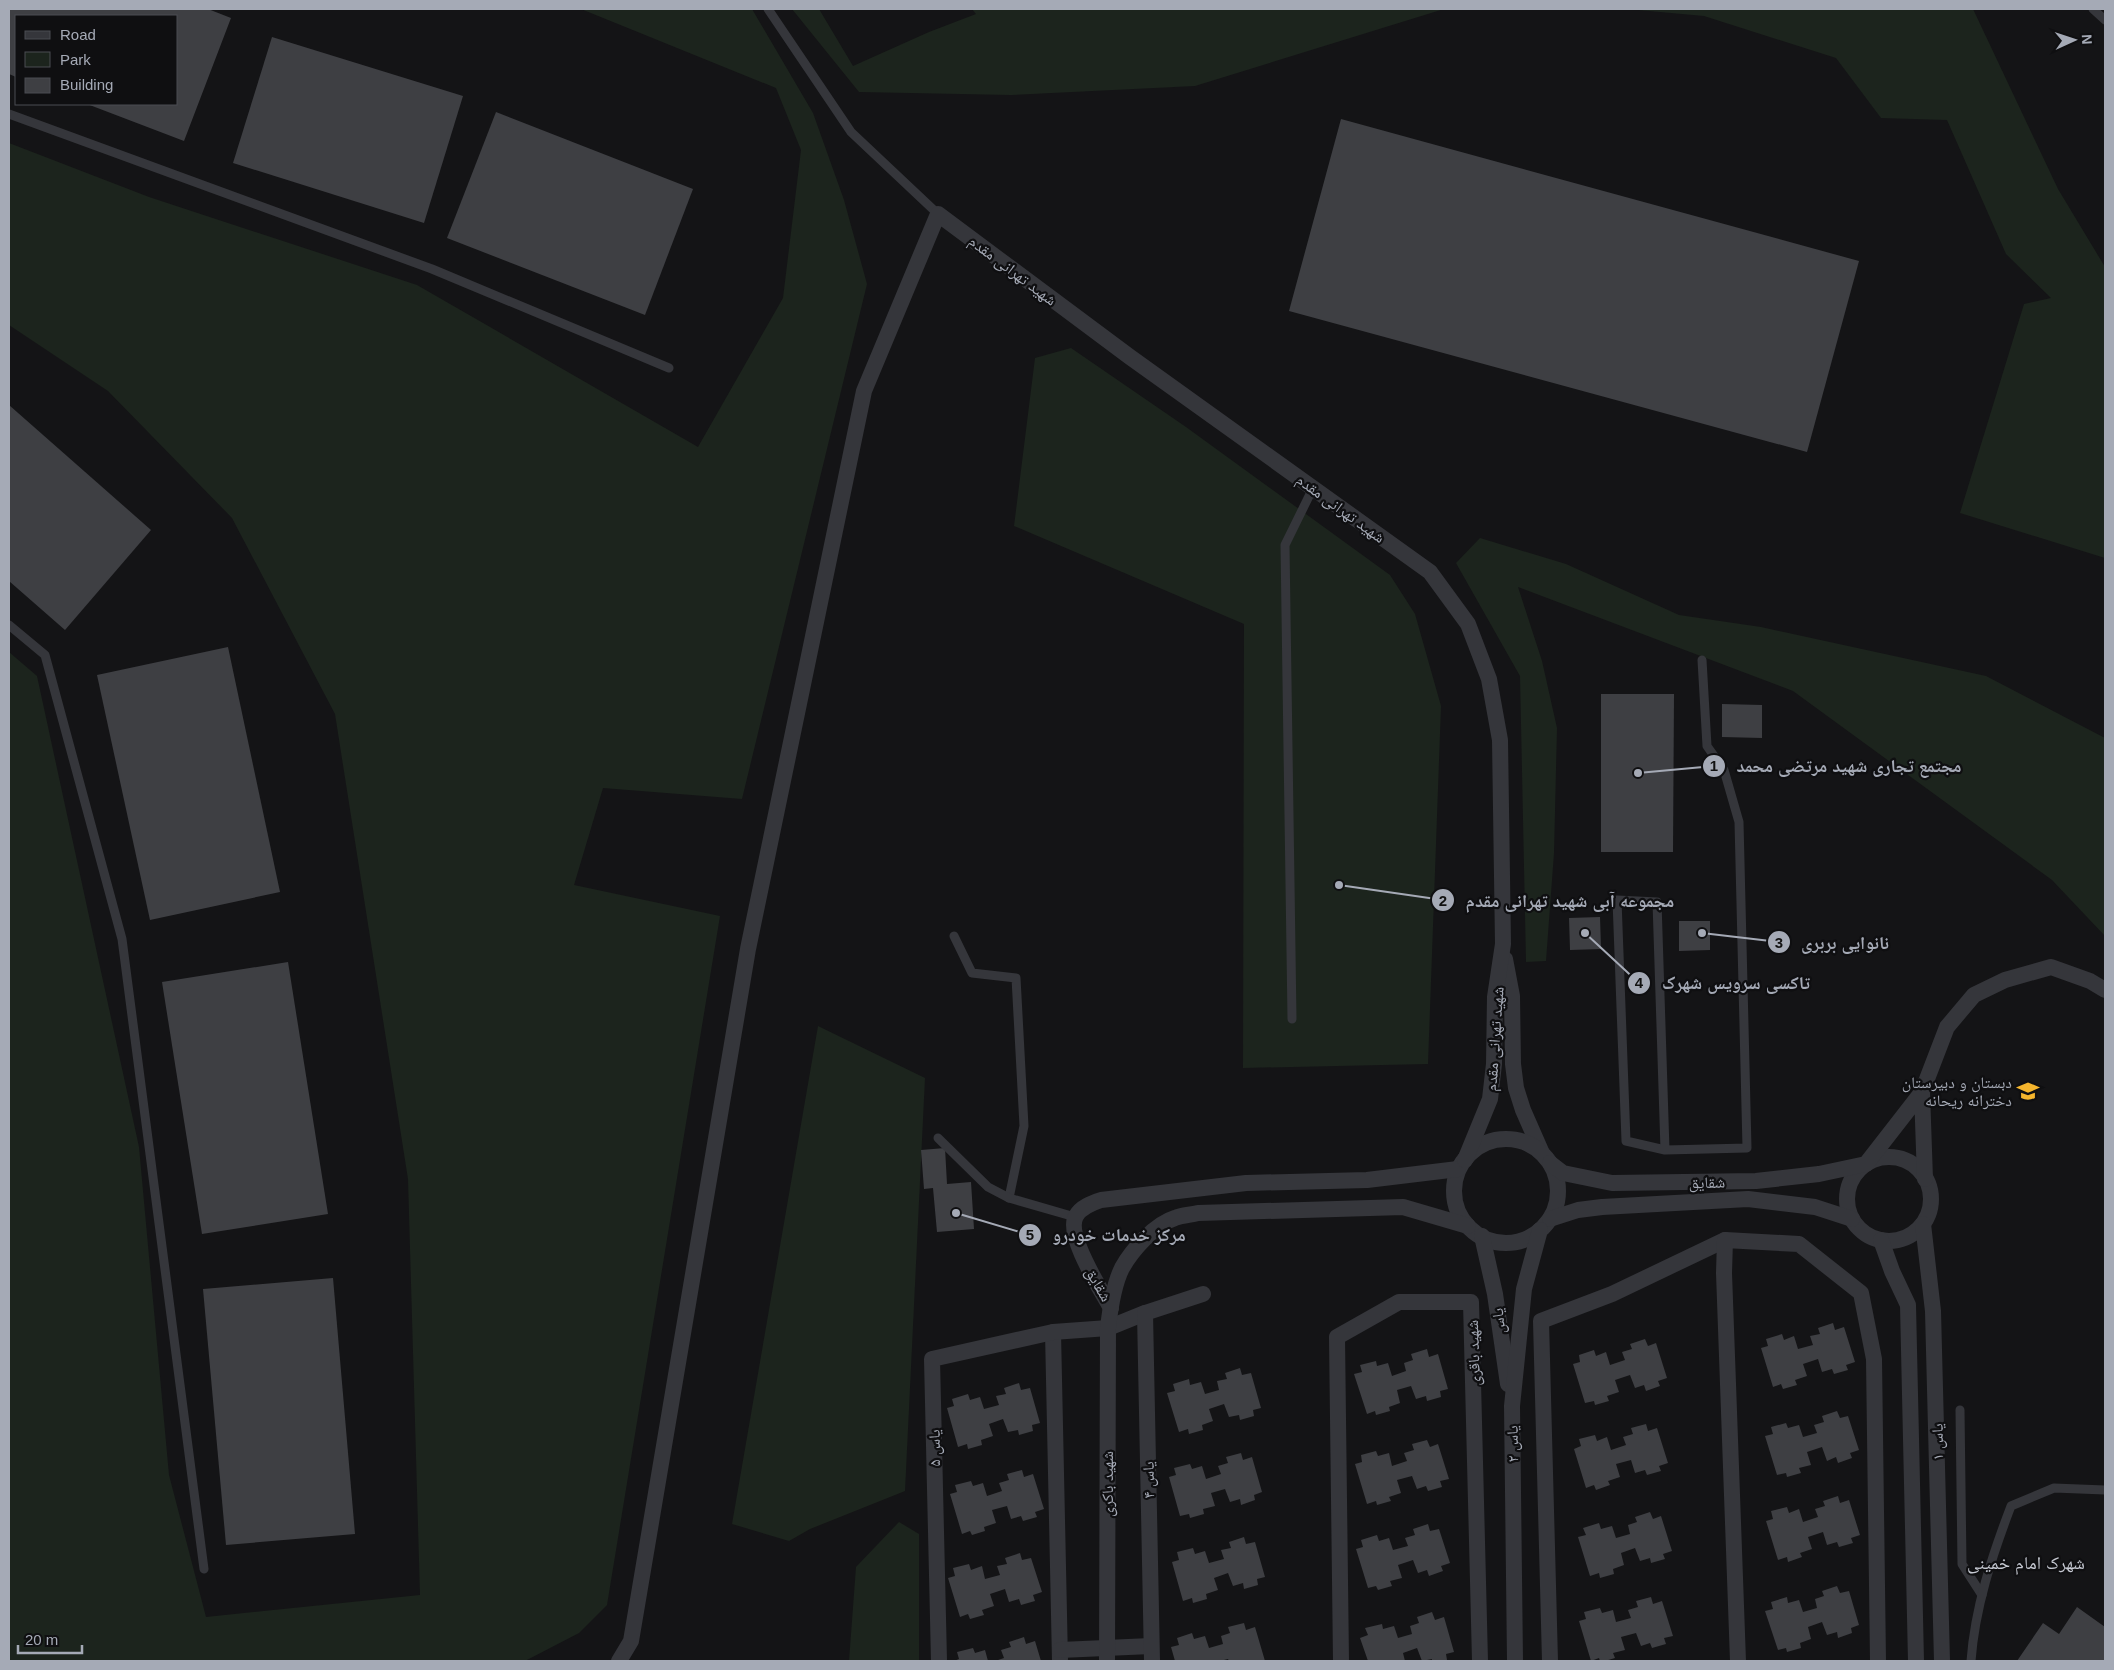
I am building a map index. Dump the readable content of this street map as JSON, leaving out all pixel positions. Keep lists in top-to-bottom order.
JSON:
{
  "streets": {
    "street": [
      "شهید تهرانی مقدم",
      "شقایق",
      "یاس",
      "شهید باقری",
      "یاس ۱",
      "یاس ۲",
      "یاس ۵",
      "یاس ۴",
      "شهید باکری"
    ]
  },
  "crossings": [
    ["شهید تهرانی مقدم", "شقایق"],
    ["شهید تهرانی مقدم", "یاس"],
    ["شهید تهرانی مقدم", "یاس ۲"],
    ["شقایق", "یاس"],
    ["شقایق", "یاس ۱"],
    ["شقایق", "یاس ۲"],
    ["شقایق", "شهید باکری"],
    ["یاس", "یاس ۲"],
    ["یاس ۵", "شهید باکری"],
    ["یاس ۴", "شهید باکری"]
  ],
  "districts": ["شهرک امام خمینی"],
  "places": {
    "other": [
      "مجتمع تجاری شهید مرتضی محمد",
      "مجموعه آبی شهید تهرانی مقدم",
      "تاکسی سرویس شهرک",
      "نانوایی بربری",
      "مرکز خدمات خودرو"
    ],
    "school or university": ["دبستان و دبیرستان دخترانه ریحانه"]
  },
  "legend": ["Road", "Park", "Building"],
  "scale_bar": "20 m",
  "north": "right"
}
